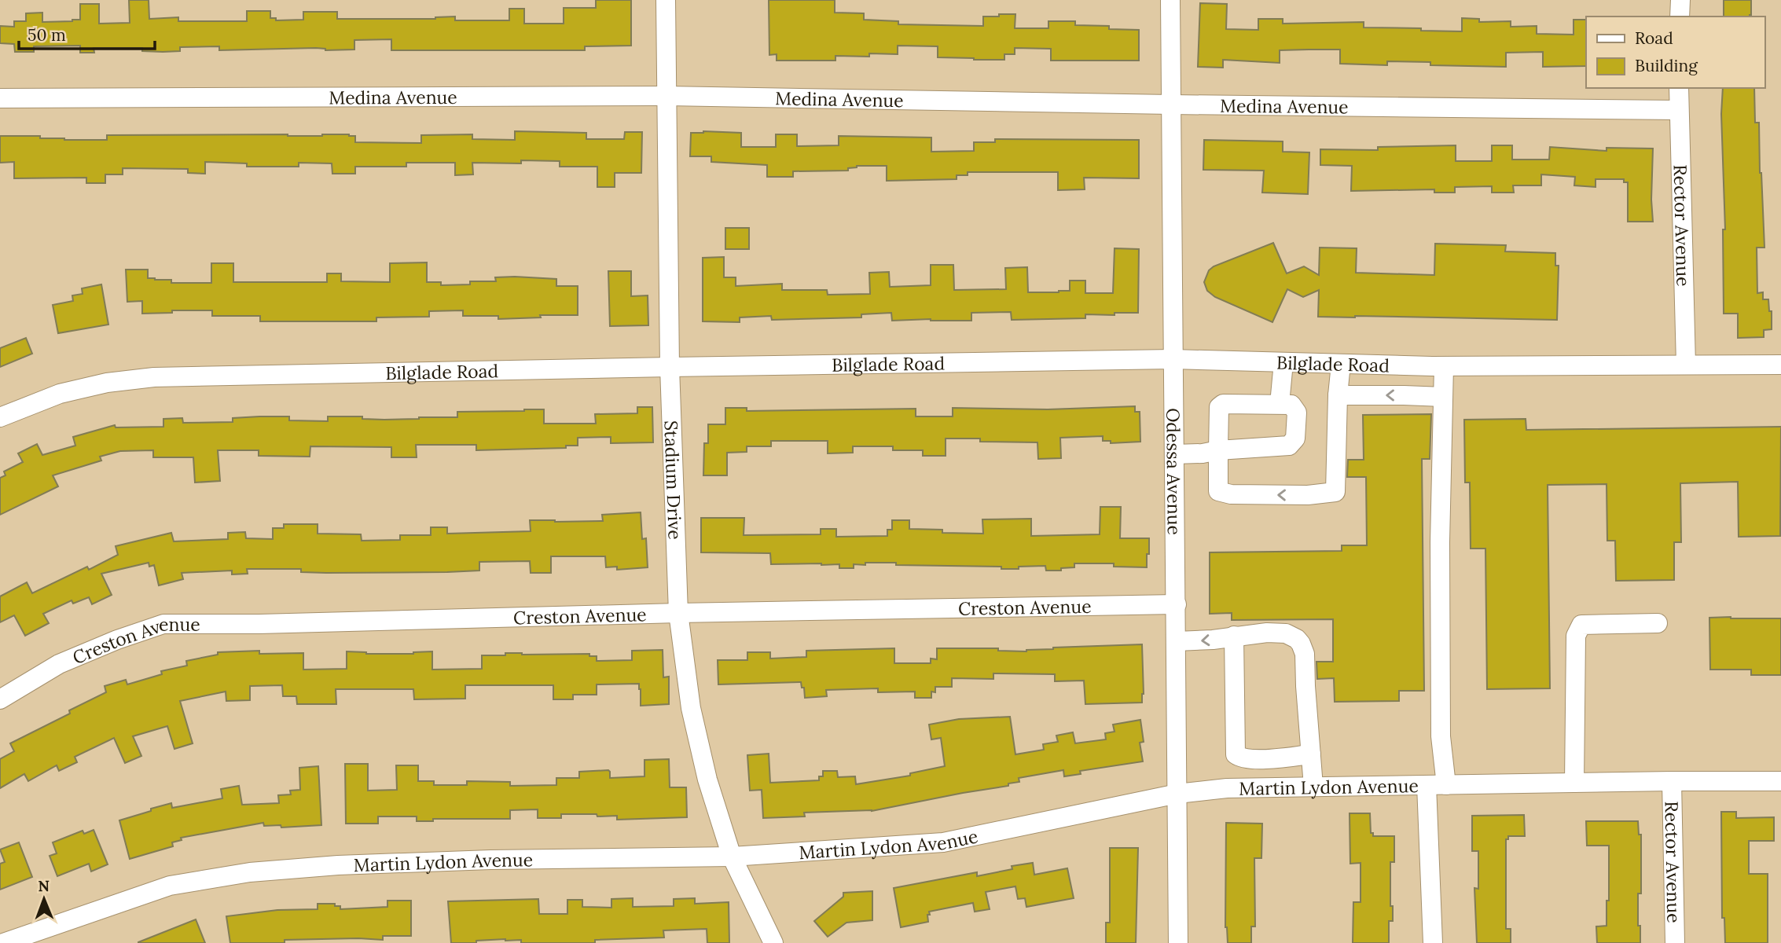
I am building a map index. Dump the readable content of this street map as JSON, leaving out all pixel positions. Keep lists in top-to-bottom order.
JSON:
{
  "streets": {
    "street": [
      "Medina Avenue",
      "Rector Avenue",
      "Bilglade Road",
      "Odessa Avenue",
      "Stadium Drive",
      "Creston Avenue",
      "Martin Lydon Avenue"
    ]
  },
  "crossings": [
    ["Medina Avenue", "Rector Avenue"],
    ["Medina Avenue", "Odessa Avenue"],
    ["Medina Avenue", "Stadium Drive"],
    ["Rector Avenue", "Bilglade Road"],
    ["Rector Avenue", "Martin Lydon Avenue"],
    ["Bilglade Road", "Odessa Avenue"],
    ["Bilglade Road", "Stadium Drive"],
    ["Odessa Avenue", "Creston Avenue"],
    ["Odessa Avenue", "Martin Lydon Avenue"],
    ["Stadium Drive", "Creston Avenue"],
    ["Stadium Drive", "Martin Lydon Avenue"]
  ],
  "legend": ["Road", "Building"],
  "scale_bar": "50 m",
  "north": "top"
}
